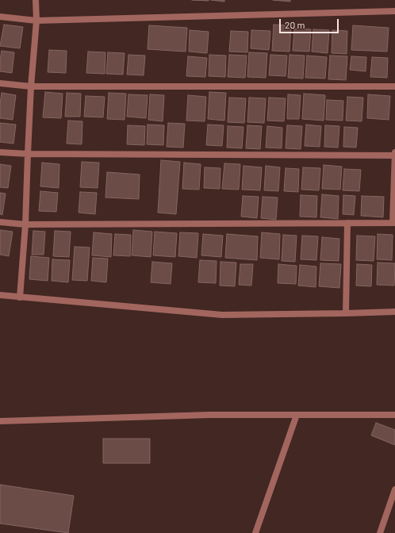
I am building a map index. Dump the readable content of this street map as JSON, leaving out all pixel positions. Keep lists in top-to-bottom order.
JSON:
{
  "scale_bar": "20 m"
}
